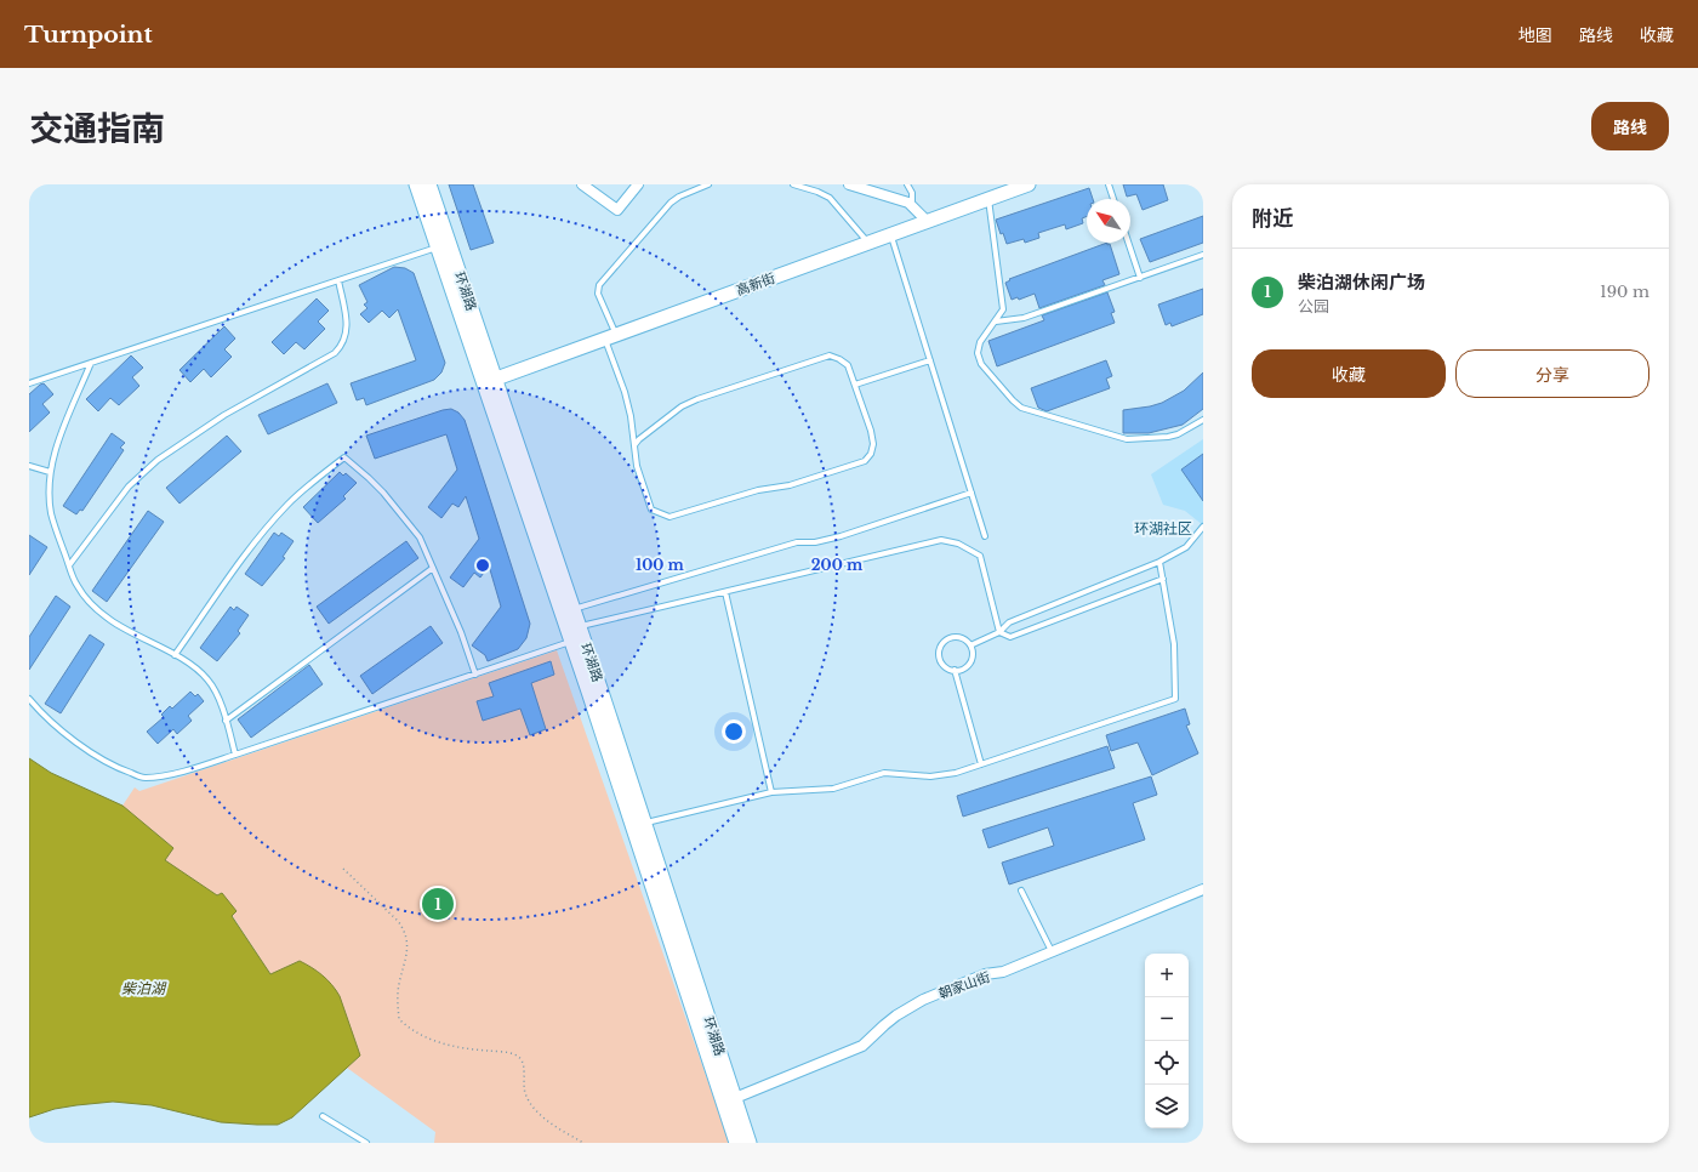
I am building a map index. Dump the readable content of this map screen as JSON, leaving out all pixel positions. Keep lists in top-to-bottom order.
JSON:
{
  "streets": {
    "street": ["高新街", "环湖路", "朝家山街"]
  },
  "crossings": [
    ["高新街", "环湖路"],
    ["环湖路", "朝家山街"]
  ],
  "districts": ["环湖社区"],
  "water": ["柴泊湖"],
  "north": "top left",
  "page": {
    "header": "Turnpoint",
    "nav": ["地图", "路线", "收藏"],
    "title": "交通指南",
    "buttons": [
      "路线",
      ["收藏", "分享"]
    ],
    "heading": "附近",
    "list": [
      {
        "mark": "1",
        "name": "柴泊湖休闲广场",
        "note": "公园",
        "value": "190 m"
      }
    ],
    "pins": "1",
    "map_buttons": ["+", "−"]
  },
  "rings": ["100 m", "200 m"]
}
